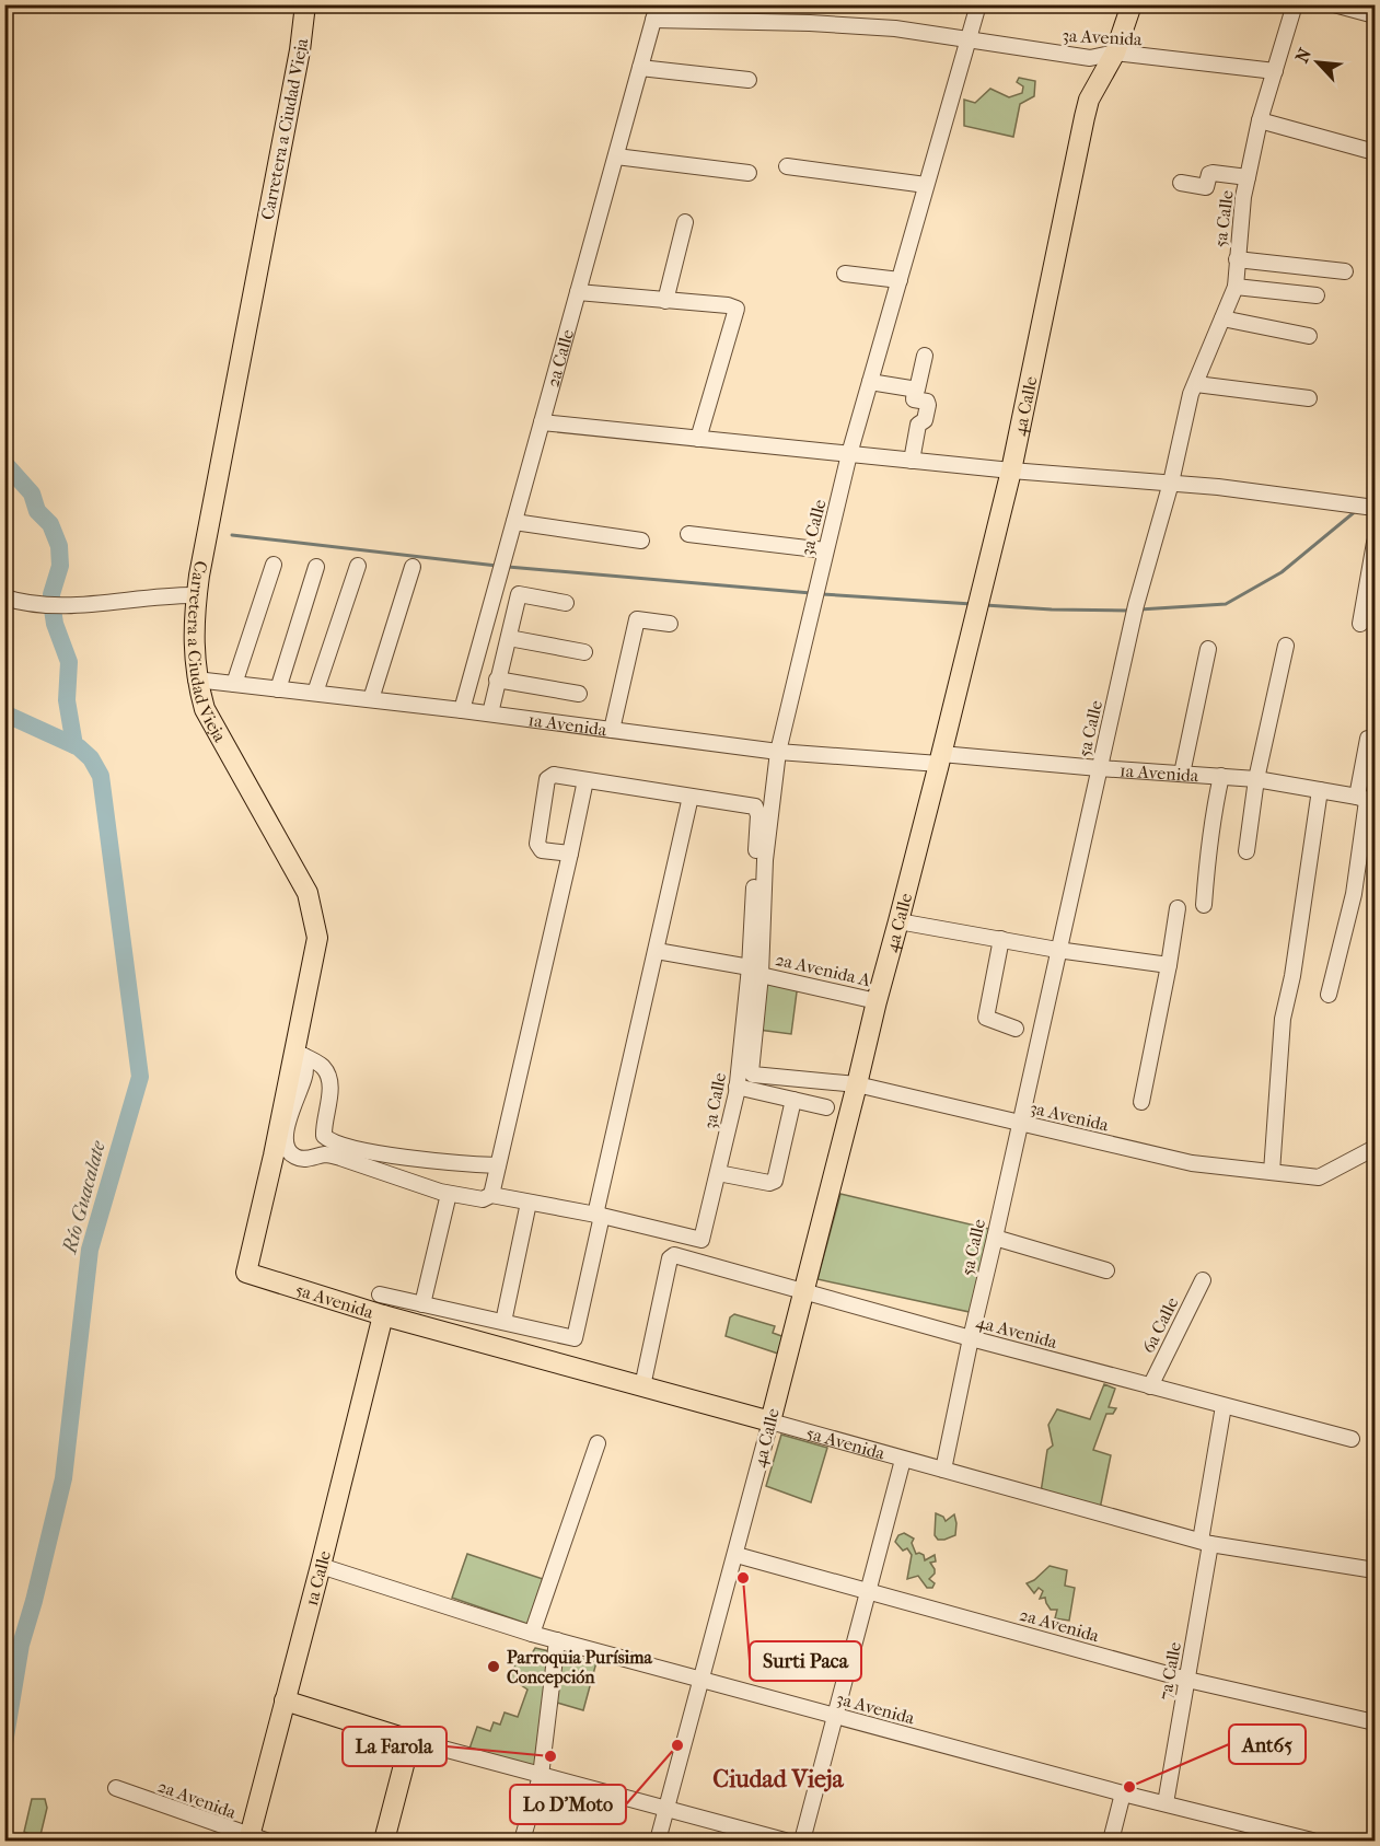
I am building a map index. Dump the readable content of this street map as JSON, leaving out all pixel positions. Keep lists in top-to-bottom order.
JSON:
{
  "streets": {
    "main road": [
      "Carretera a Ciudad Vieja",
      "4a Calle",
      "5a Avenida",
      "1a Calle"
    ],
    "street": [
      "3a Avenida",
      "5a Calle",
      "2a Calle",
      "3a Calle",
      "1a Avenida",
      "2a Avenida A",
      "6a Calle",
      "4a Avenida",
      "2a Avenida",
      "7a Calle"
    ]
  },
  "crossings": [
    ["3a Avenida", "5a Calle"],
    ["3a Avenida", "2a Calle"],
    ["3a Avenida", "4a Calle"],
    ["3a Avenida", "3a Calle"],
    ["3a Avenida", "1a Calle"],
    ["3a Avenida", "7a Calle"],
    ["Carretera a Ciudad Vieja", "1a Avenida"],
    ["Carretera a Ciudad Vieja", "5a Avenida"],
    ["5a Calle", "1a Avenida"],
    ["5a Calle", "5a Avenida"],
    ["5a Calle", "4a Avenida"],
    ["2a Calle", "1a Avenida"],
    ["4a Calle", "1a Avenida"],
    ["4a Calle", "2a Avenida A"],
    ["4a Calle", "5a Avenida"],
    ["4a Calle", "4a Avenida"],
    ["4a Calle", "2a Avenida"],
    ["3a Calle", "1a Avenida"],
    ["3a Calle", "2a Avenida A"],
    ["5a Avenida", "4a Avenida"],
    ["5a Avenida", "1a Calle"],
    ["5a Avenida", "7a Calle"],
    ["6a Calle", "4a Avenida"],
    ["4a Avenida", "7a Calle"],
    ["1a Calle", "2a Avenida"],
    ["2a Avenida", "7a Calle"]
  ],
  "districts": ["Ciudad Vieja"],
  "water": ["Río Guacalate"],
  "places": [
    "Surti Paca",
    "Parroquia Purísima Concepción",
    "Lo D'Moto",
    "La Farola",
    "Ant65"
  ],
  "north": "top left"
}
